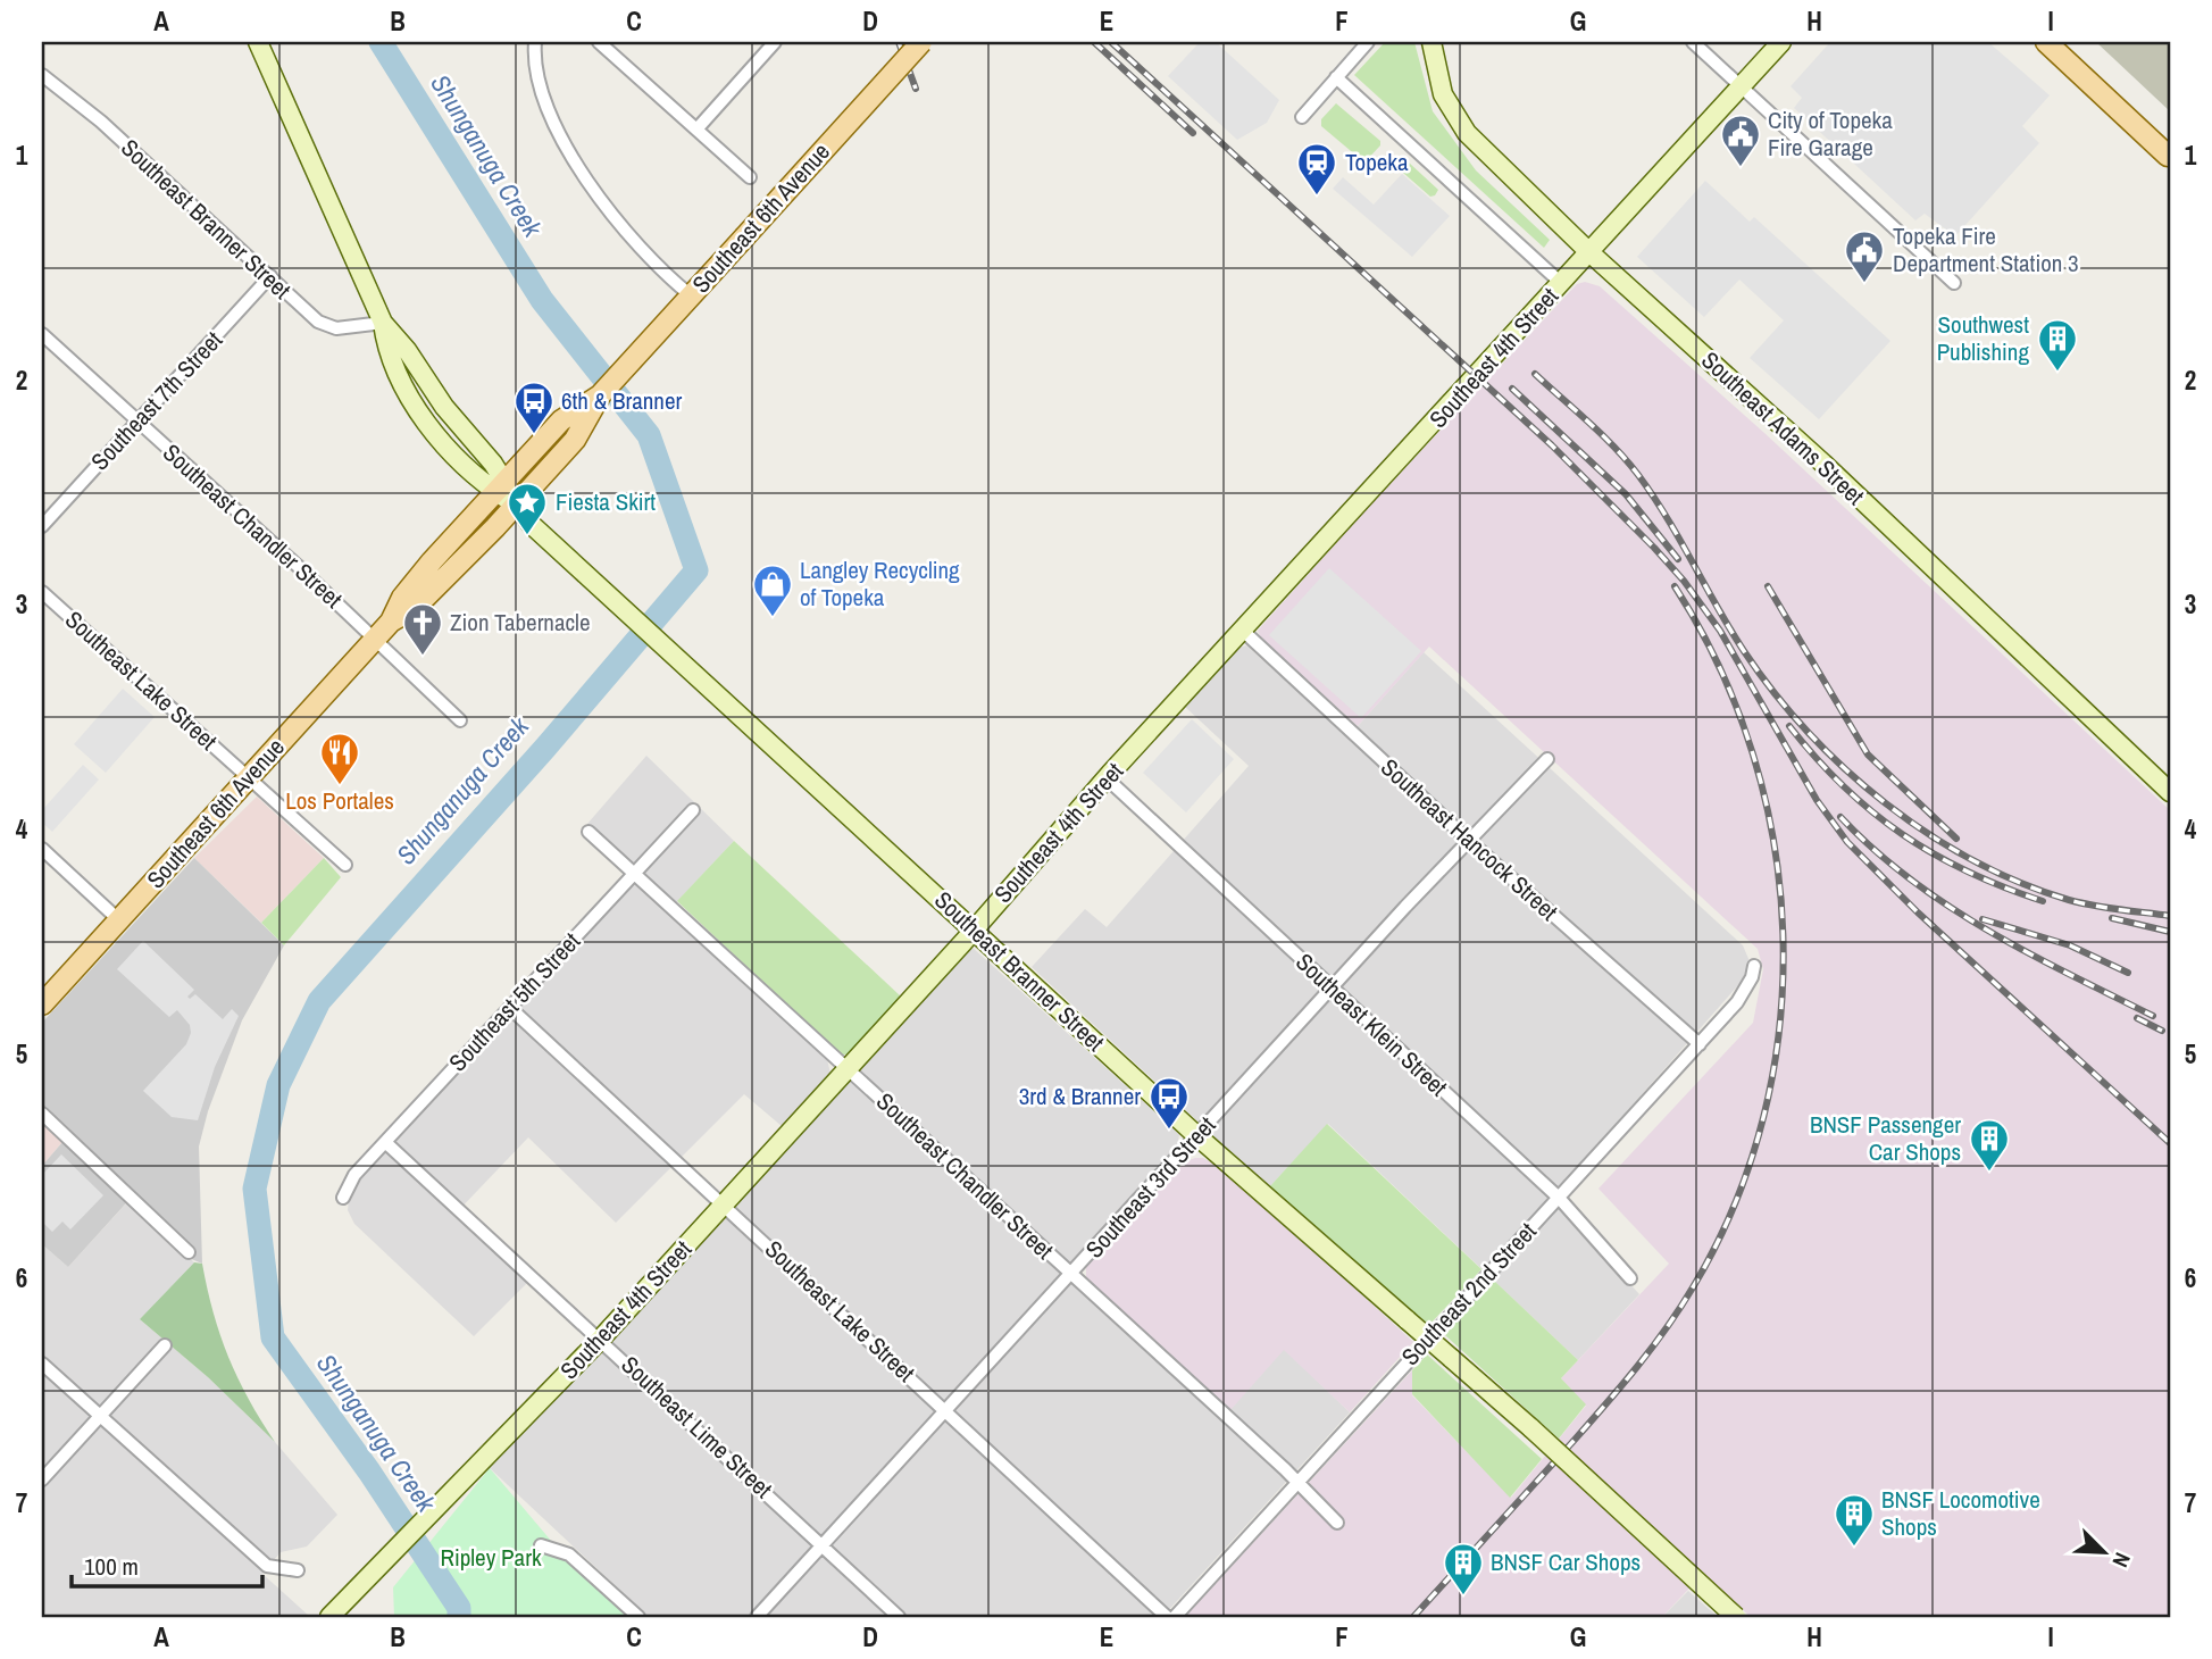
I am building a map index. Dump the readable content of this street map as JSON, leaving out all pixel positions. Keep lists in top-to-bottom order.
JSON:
{
  "streets": {
    "main road": ["Southeast 6th Avenue"],
    "street": [
      "Southeast Branner Street",
      "Southeast 4th Street",
      "Southeast 7th Street",
      "Southeast Adams Street",
      "Southeast Chandler Street",
      "Southeast Lake Street",
      "Southeast Hancock Street",
      "Southeast 5th Street",
      "Southeast Klein Street",
      "Southeast 3rd Street",
      "Southeast 2nd Street",
      "Southeast Lime Street"
    ]
  },
  "crossings": [
    ["Southeast 6th Avenue", "Southeast Branner Street"],
    ["Southeast 6th Avenue", "Southeast Chandler Street"],
    ["Southeast 6th Avenue", "Southeast Lake Street"],
    ["Southeast Branner Street", "Southeast 4th Street"],
    ["Southeast Branner Street", "Southeast 7th Street"],
    ["Southeast Branner Street", "Southeast 3rd Street"],
    ["Southeast 4th Street", "Southeast Adams Street"],
    ["Southeast 4th Street", "Southeast Chandler Street"],
    ["Southeast 4th Street", "Southeast Lake Street"],
    ["Southeast 4th Street", "Southeast Hancock Street"],
    ["Southeast 4th Street", "Southeast Klein Street"],
    ["Southeast 4th Street", "Southeast Lime Street"],
    ["Southeast 7th Street", "Southeast Chandler Street"],
    ["Southeast Chandler Street", "Southeast 5th Street"],
    ["Southeast Chandler Street", "Southeast 3rd Street"],
    ["Southeast Chandler Street", "Southeast 2nd Street"],
    ["Southeast Lake Street", "Southeast 5th Street"],
    ["Southeast Lake Street", "Southeast 3rd Street"],
    ["Southeast Hancock Street", "Southeast 3rd Street"],
    ["Southeast Hancock Street", "Southeast 2nd Street"],
    ["Southeast 5th Street", "Southeast Lime Street"],
    ["Southeast Klein Street", "Southeast 3rd Street"],
    ["Southeast Klein Street", "Southeast 2nd Street"],
    ["Southeast 3rd Street", "Southeast Lime Street"]
  ],
  "water": ["Shunganuga Creek"],
  "parks": ["Ripley Park"],
  "places": {
    "public building": ["City of Topeka Fire Garage", "Topeka Fire Department Station 3"],
    "station": ["Topeka"],
    "building": [
      "Southwest Publishing",
      "BNSF Passenger Car Shops",
      "BNSF Locomotive Shops",
      "BNSF Car Shops"
    ],
    "bus stop": ["6th & Branner", "3rd & Branner"],
    "place": ["Fiesta Skirt"],
    "shop": ["Langley Recycling of Topeka"],
    "church": ["Zion Tabernacle"],
    "restaurant": ["Los Portales"]
  },
  "scale_bar": "100 m",
  "north": "bottom right",
  "grid": {
    "columns": [
      "A",
      "B",
      "C",
      "D",
      "E",
      "F",
      "G",
      "H",
      "I"
    ],
    "rows": [
      "1",
      "2",
      "3",
      "4",
      "5",
      "6",
      "7"
    ]
  }
}
